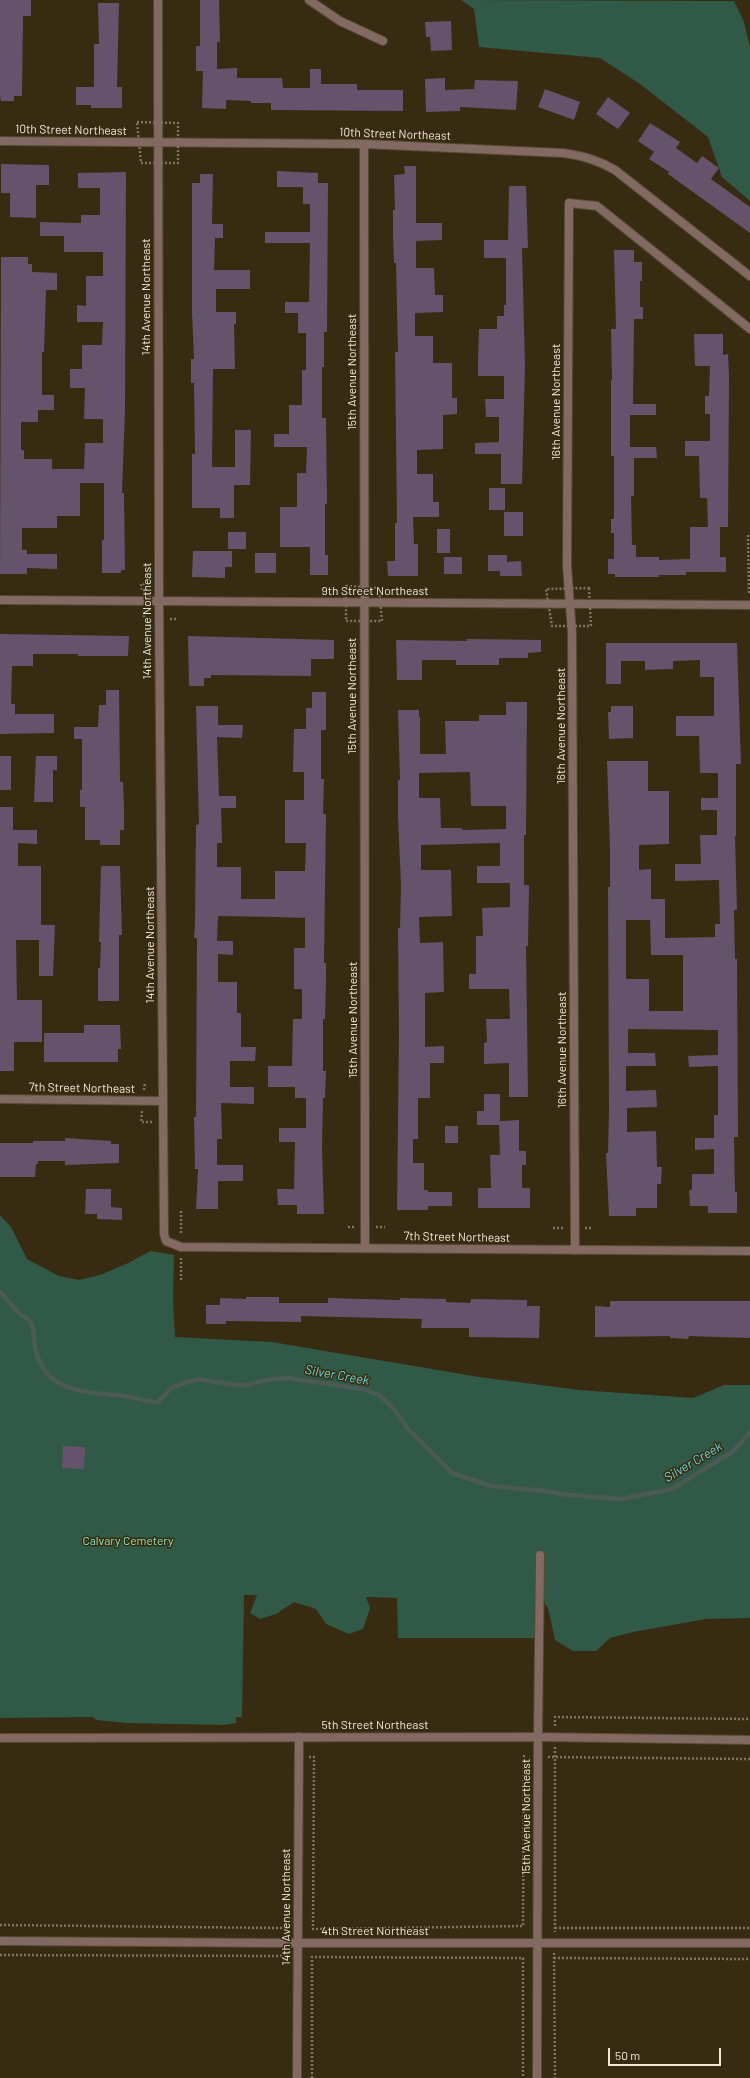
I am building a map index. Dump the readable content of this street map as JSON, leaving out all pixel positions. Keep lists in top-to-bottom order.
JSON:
{
  "streets": {
    "street": [
      "10th Street Northeast",
      "14th Avenue Northeast",
      "15th Avenue Northeast",
      "16th Avenue Northeast",
      "9th Street Northeast",
      "7th Street Northeast",
      "5th Street Northeast",
      "4th Street Northeast"
    ]
  },
  "crossings": [
    ["10th Street Northeast", "14th Avenue Northeast"],
    ["10th Street Northeast", "15th Avenue Northeast"],
    ["14th Avenue Northeast", "9th Street Northeast"],
    ["14th Avenue Northeast", "7th Street Northeast"],
    ["14th Avenue Northeast", "5th Street Northeast"],
    ["14th Avenue Northeast", "4th Street Northeast"],
    ["15th Avenue Northeast", "9th Street Northeast"],
    ["15th Avenue Northeast", "7th Street Northeast"],
    ["15th Avenue Northeast", "5th Street Northeast"],
    ["15th Avenue Northeast", "4th Street Northeast"],
    ["16th Avenue Northeast", "9th Street Northeast"],
    ["16th Avenue Northeast", "7th Street Northeast"]
  ],
  "water": ["Silver Creek"],
  "parks": ["Calvary Cemetery"],
  "scale_bar": "50 m"
}
